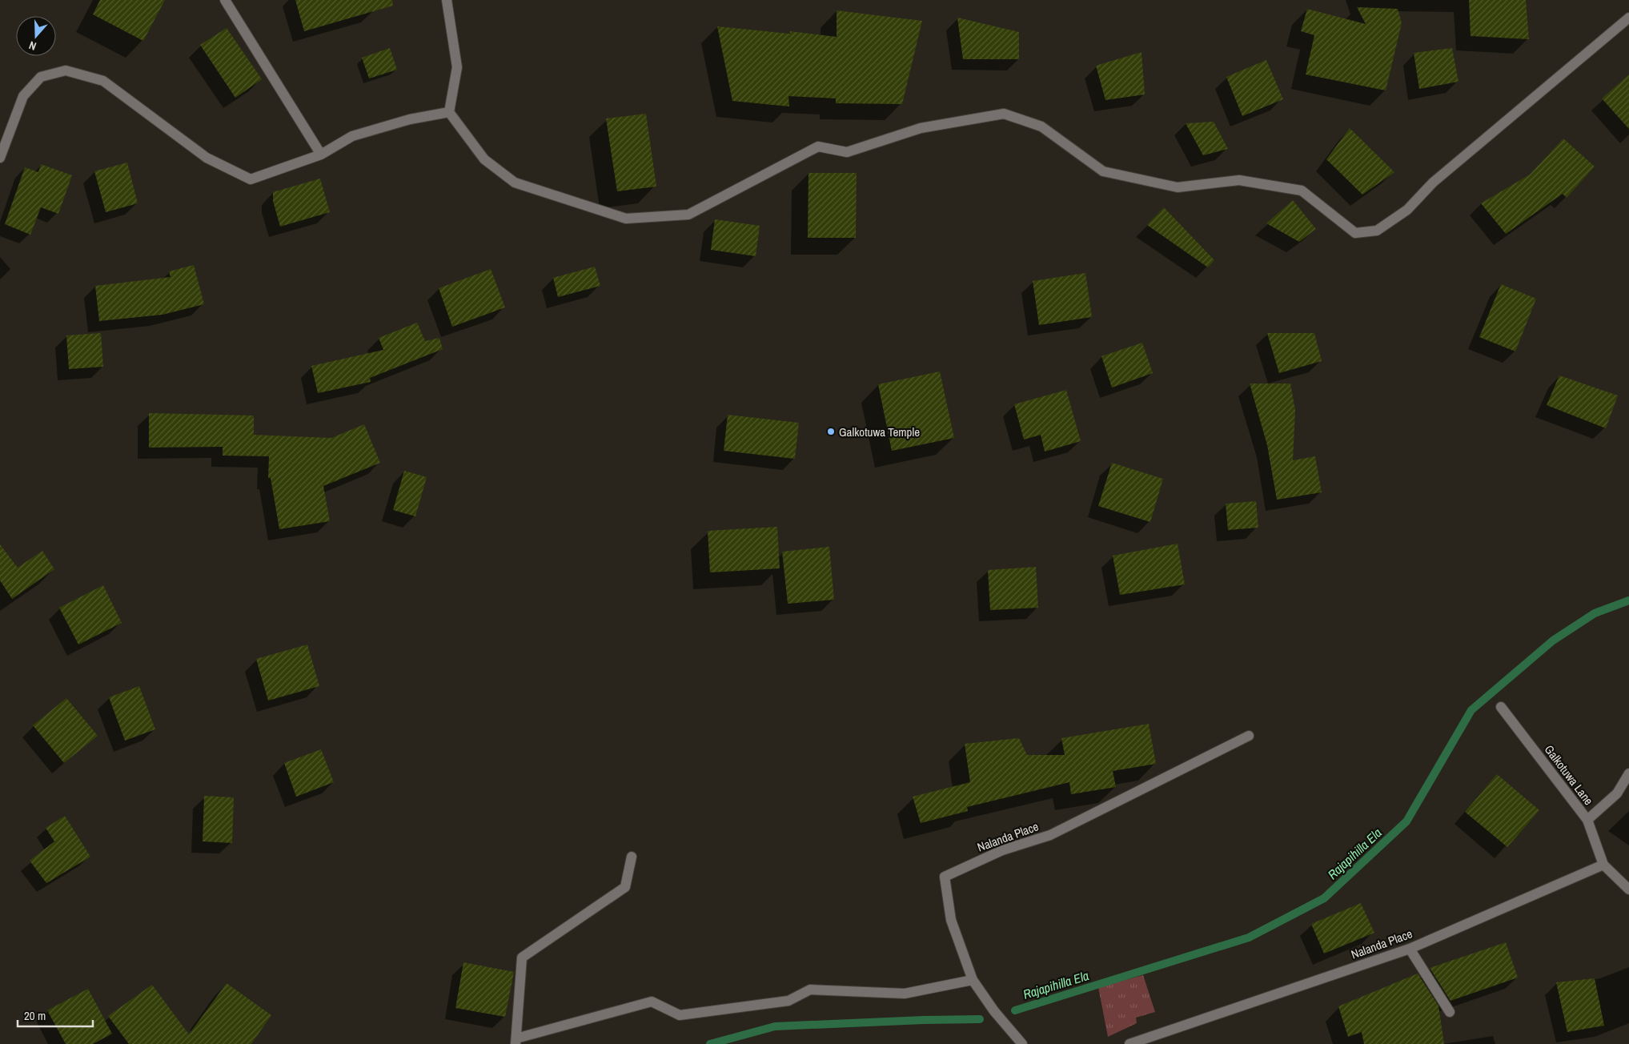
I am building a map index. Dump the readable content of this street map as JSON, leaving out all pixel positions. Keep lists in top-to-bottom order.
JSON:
{
  "streets": {
    "street": ["Galkotuwa Lane", "Nalanda Place"]
  },
  "crossings": [
    ["Galkotuwa Lane", "Nalanda Place"]
  ],
  "water": ["Rajapihilla Ela"],
  "places": ["Galkotuwa Temple"],
  "scale_bar": "20 m",
  "north": "bottom"
}
